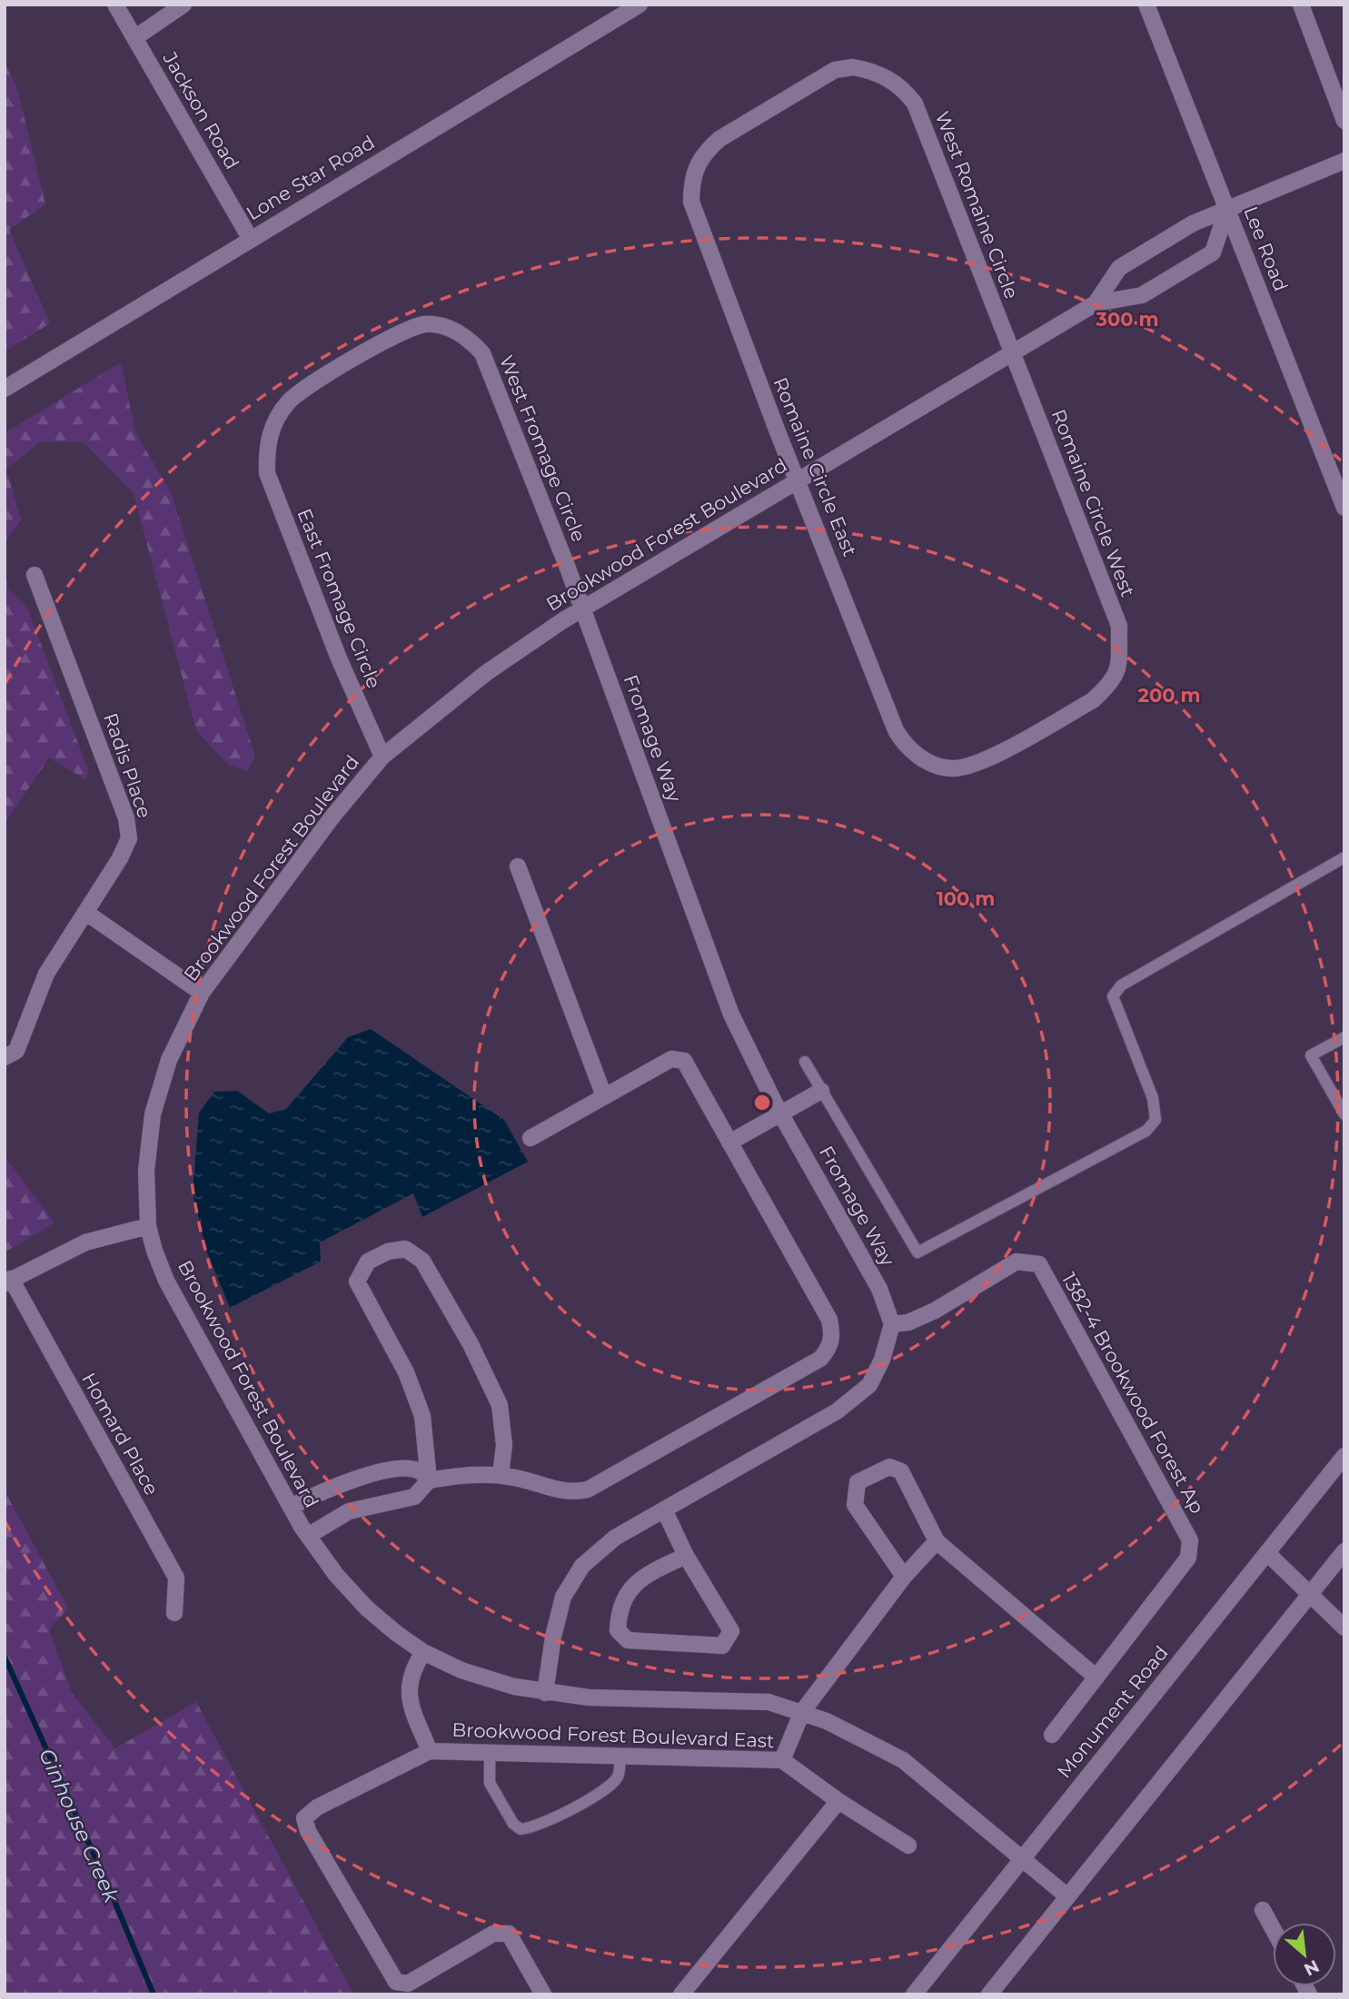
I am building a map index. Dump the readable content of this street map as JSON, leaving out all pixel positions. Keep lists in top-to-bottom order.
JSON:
{
  "streets": {
    "street": [
      "Jackson Road",
      "Lone Star Road",
      "West Romaine Circle",
      "Lee Road",
      "West Fromage Circle",
      "Romaine Circle East",
      "Romaine Circle West",
      "Brookwood Forest Boulevard",
      "East Fromage Circle",
      "Fromage Way",
      "Radis Place",
      "1382-4 Brookwood Forest Ap",
      "Homard Place",
      "Monument Road",
      "Brookwood Forest Boulevard East"
    ]
  },
  "crossings": [
    ["Jackson Road", "Lone Star Road"],
    ["West Romaine Circle", "Romaine Circle East"],
    ["West Romaine Circle", "Romaine Circle West"],
    ["West Romaine Circle", "Brookwood Forest Boulevard"],
    ["Lee Road", "Brookwood Forest Boulevard"],
    ["West Fromage Circle", "Brookwood Forest Boulevard"],
    ["West Fromage Circle", "East Fromage Circle"],
    ["West Fromage Circle", "Fromage Way"],
    ["Romaine Circle East", "Romaine Circle West"],
    ["Romaine Circle East", "Brookwood Forest Boulevard"],
    ["Romaine Circle West", "Brookwood Forest Boulevard"],
    ["Brookwood Forest Boulevard", "East Fromage Circle"],
    ["Brookwood Forest Boulevard", "Fromage Way"],
    ["Brookwood Forest Boulevard", "Monument Road"],
    ["Brookwood Forest Boulevard", "Brookwood Forest Boulevard East"],
    ["Fromage Way", "1382-4 Brookwood Forest Ap"]
  ],
  "water": ["Ginhouse Creek"],
  "north": "bottom right",
  "rings": ["300 m", "200 m", "100 m"]
}
